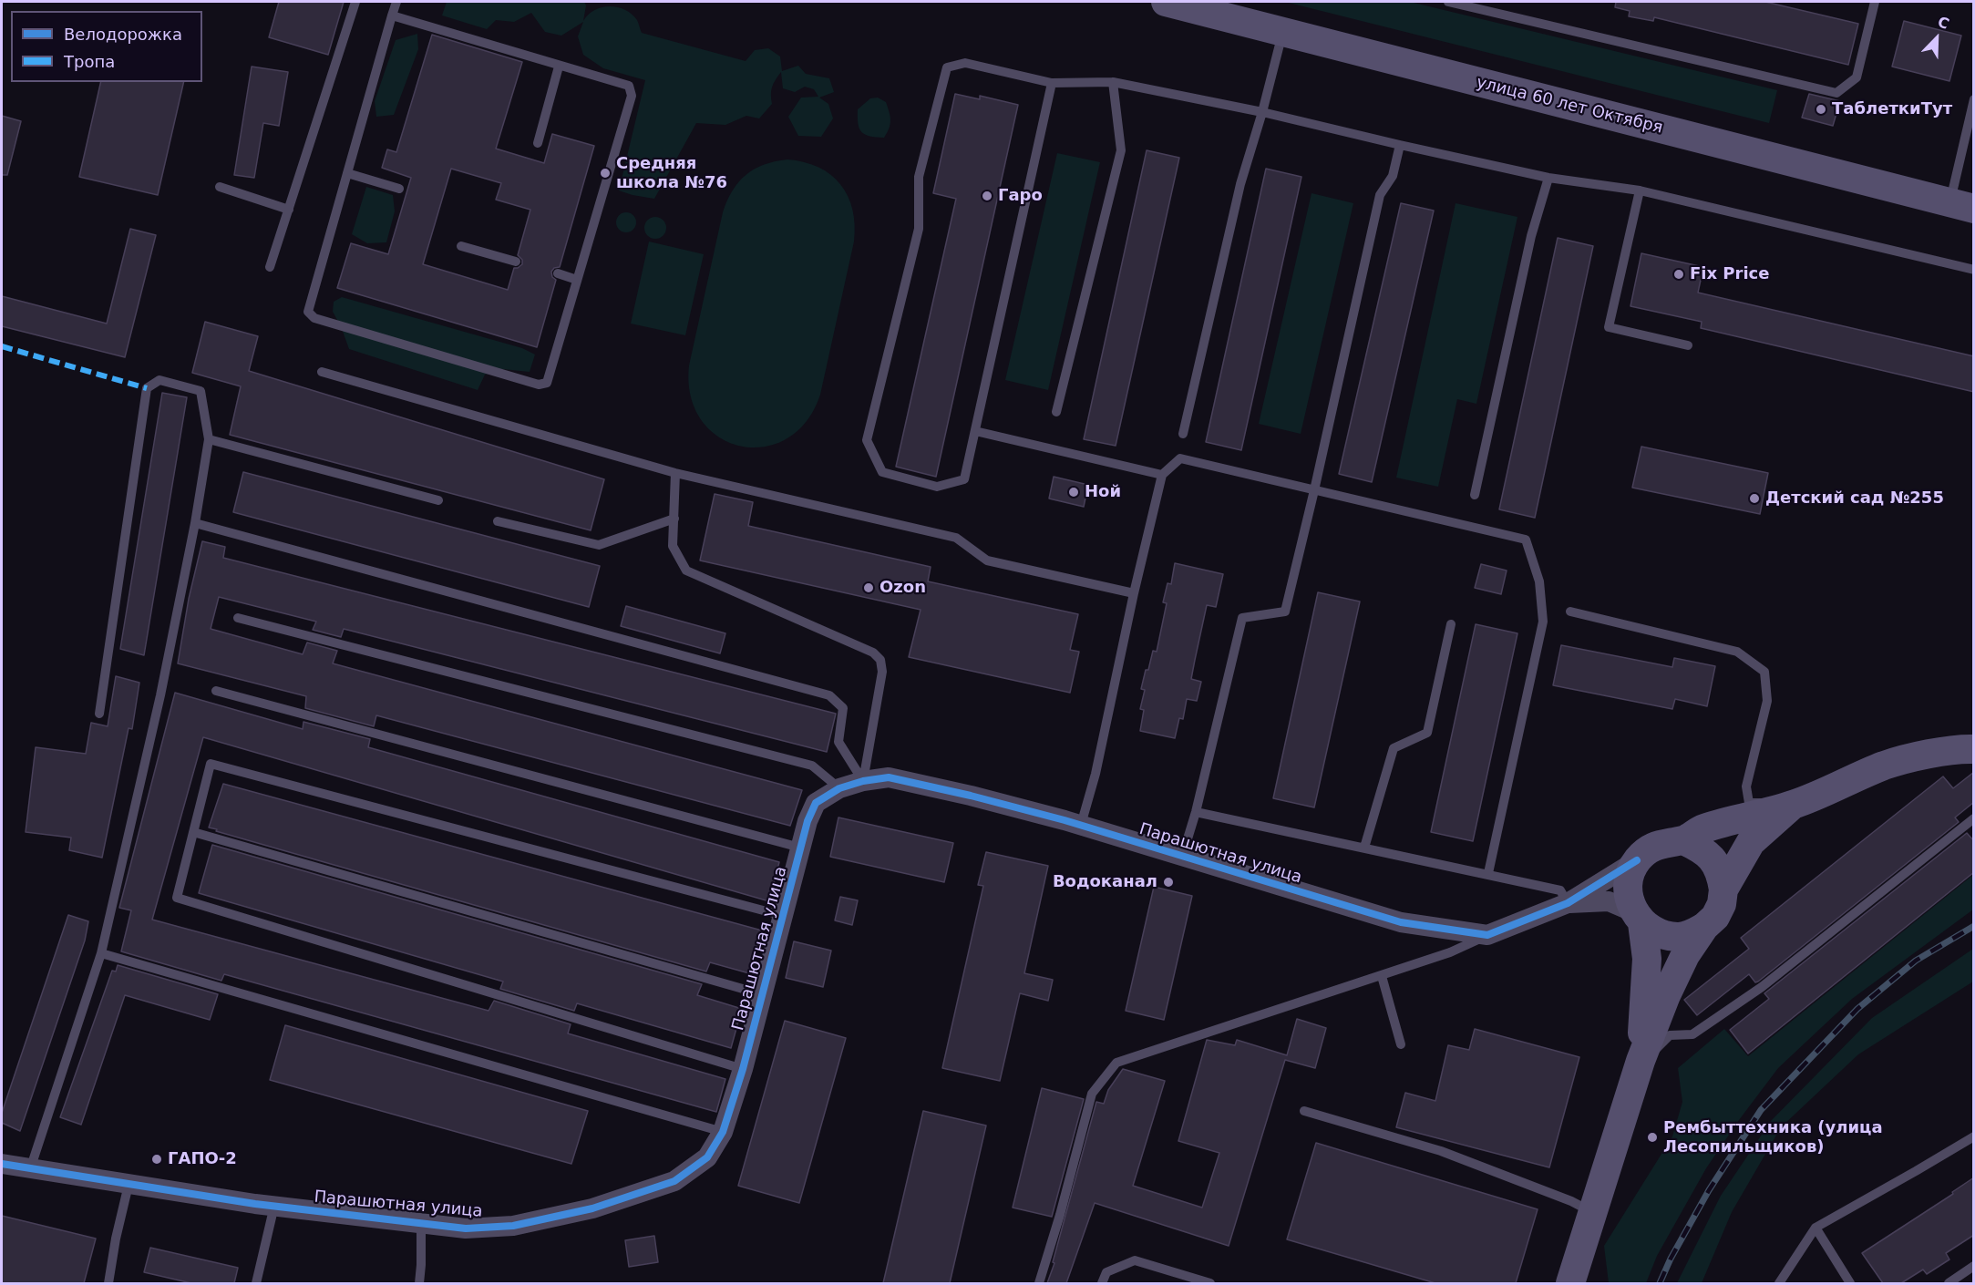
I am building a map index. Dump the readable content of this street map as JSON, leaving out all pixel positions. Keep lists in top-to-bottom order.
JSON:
{
  "streets": {
    "main road": ["улица 60 лет Октября"],
    "street": ["Парашютная улица"]
  },
  "places": [
    "ТаблеткиТут",
    "Средняя школа №76",
    "Гаро",
    "Fix Price",
    "Ной",
    "Детский сад №255",
    "Ozon",
    "Водоканал",
    "Рембыттехника (улица Лесопильщиков)",
    "ГАПО-2"
  ],
  "legend": ["Велодорожка", "Тропа"],
  "north": "top right"
}
